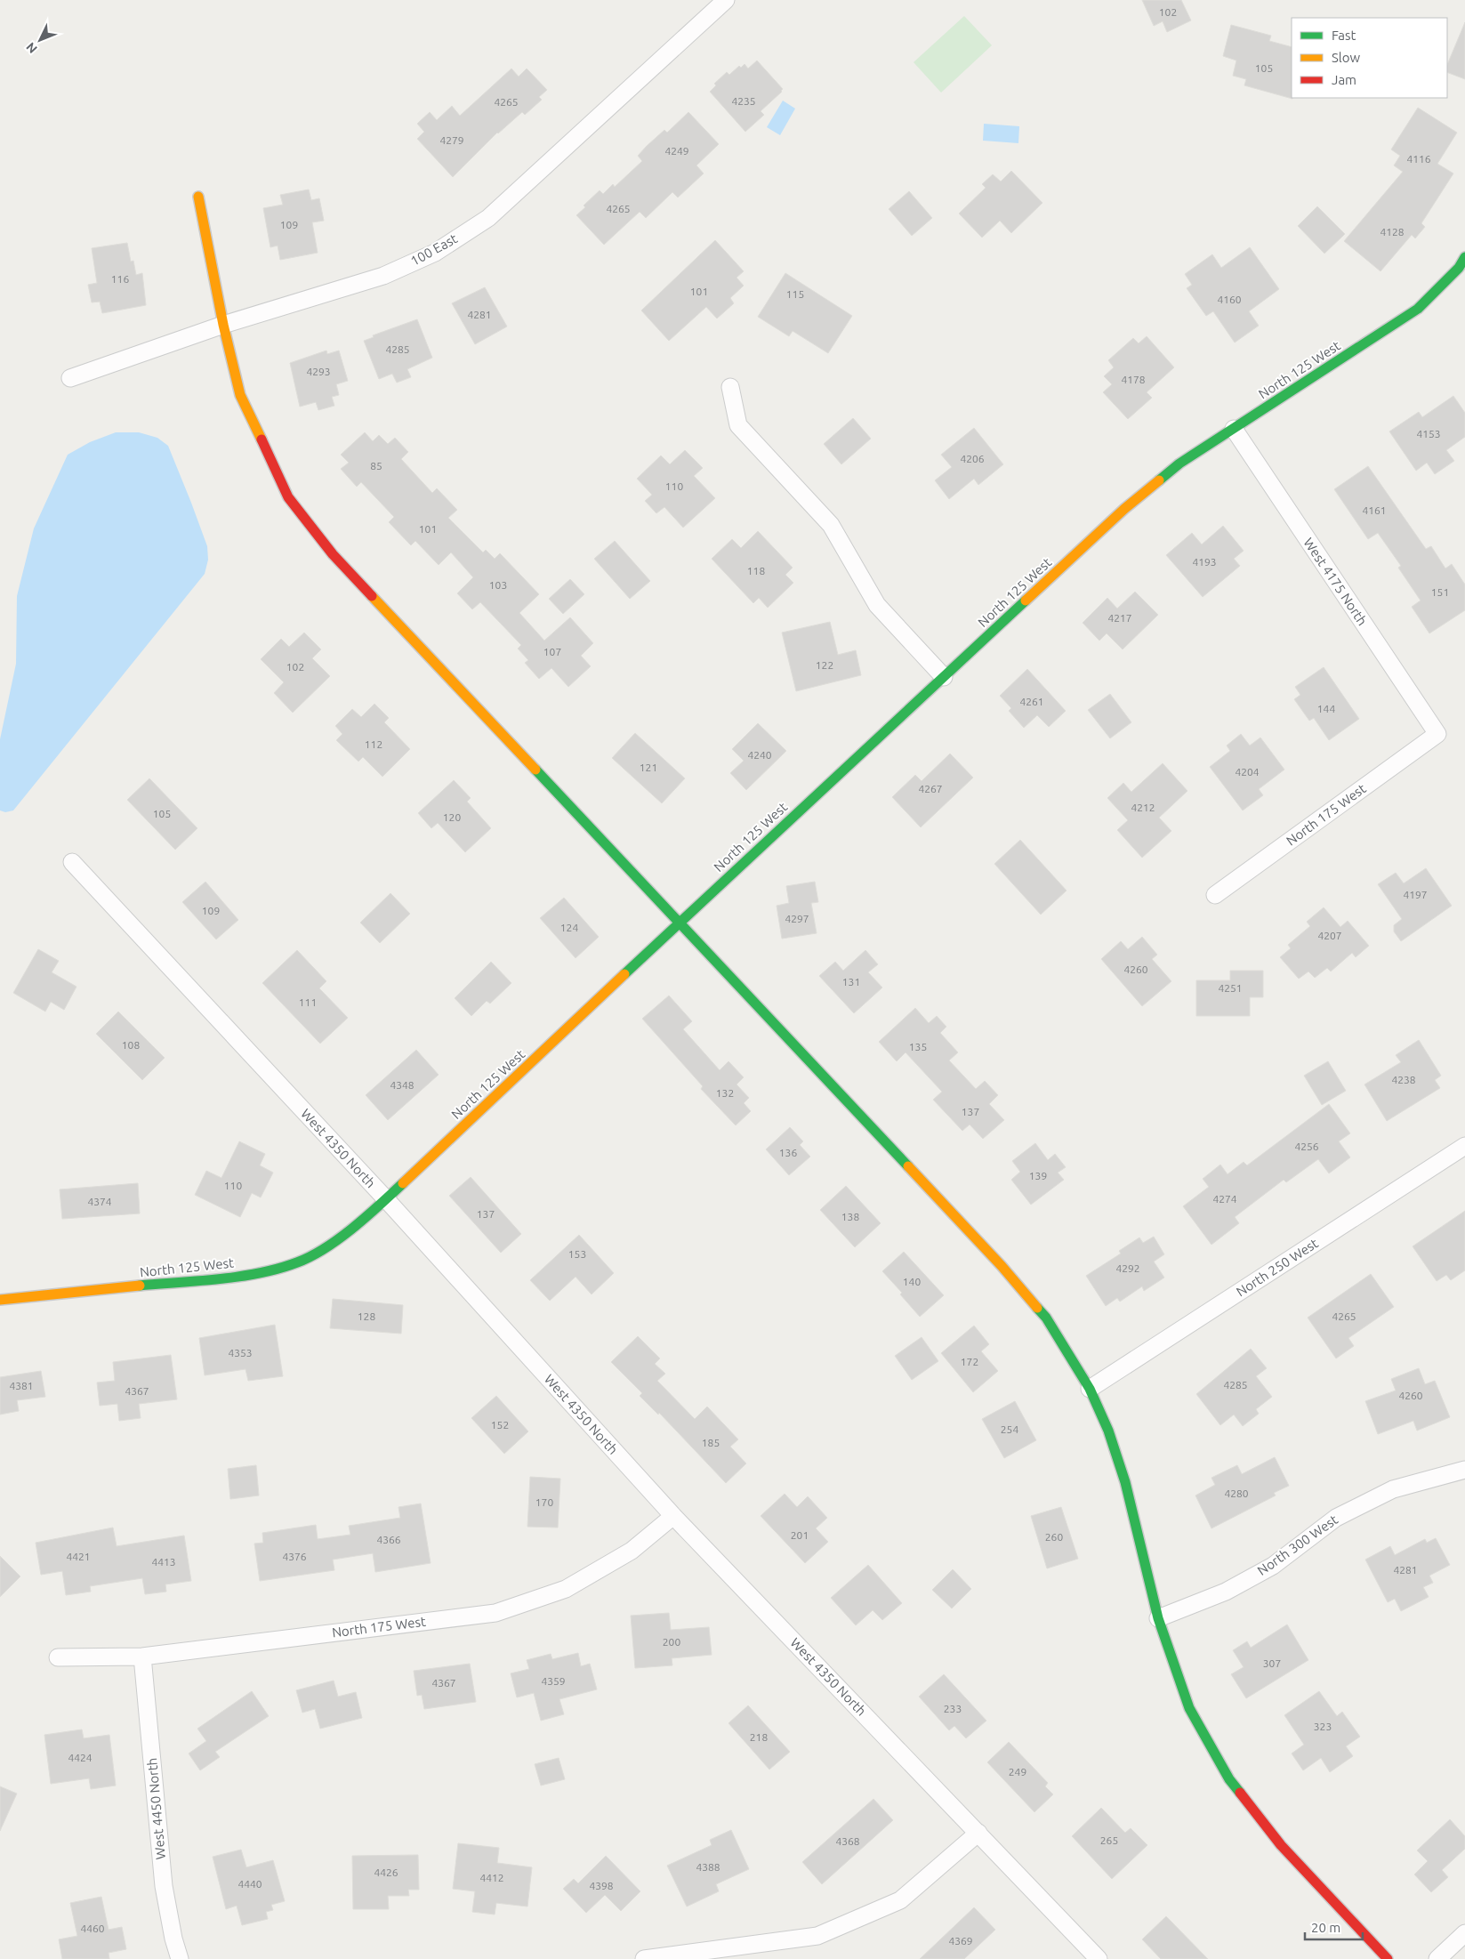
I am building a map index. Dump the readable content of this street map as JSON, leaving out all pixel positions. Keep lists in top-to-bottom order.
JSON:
{
  "streets": {
    "street": [
      "100 East",
      "North 125 West",
      "West 4175 North",
      "North 175 West",
      "West 4350 North",
      "North 250 West",
      "North 300 West",
      "West 4450 North"
    ]
  },
  "crossings": [
    ["North 125 West", "West 4175 North"],
    ["North 125 West", "West 4350 North"],
    ["West 4175 North", "North 175 West"],
    ["North 175 West", "West 4350 North"],
    ["North 175 West", "West 4450 North"]
  ],
  "house_numbers": [
    "102",
    "105",
    "4235",
    "4265",
    "4279",
    "4249",
    "4116",
    "4265",
    "109",
    "4128",
    "116",
    "101",
    "115",
    "4160",
    "4281",
    "4285",
    "4293",
    "4178",
    "4153",
    "4206",
    "85",
    "110",
    "4161",
    "101",
    "4193",
    "118",
    "103",
    "151",
    "4217",
    "107",
    "122",
    "102",
    "4261",
    "144",
    "112",
    "4240",
    "121",
    "4204",
    "4267",
    "4212",
    "105",
    "120",
    "4197",
    "109",
    "4297",
    "124",
    "4207",
    "4260",
    "131",
    "4251",
    "111",
    "108",
    "135",
    "4238",
    "4348",
    "132",
    "137",
    "4256",
    "136",
    "139",
    "110",
    "4274",
    "4374",
    "137",
    "138",
    "153",
    "4292",
    "140",
    "128",
    "4265",
    "4353",
    "172",
    "4285",
    "4381",
    "4367",
    "4260",
    "152",
    "254",
    "185",
    "4280",
    "170",
    "201",
    "260",
    "4366",
    "4421",
    "4376",
    "4413",
    "4281",
    "200",
    "307",
    "4359",
    "4367",
    "233",
    "323",
    "218",
    "4424",
    "249",
    "265",
    "4368",
    "4388",
    "4426",
    "4412",
    "4440",
    "4398",
    "4460",
    "4369"
  ],
  "legend": ["Fast", "Slow", "Jam"],
  "scale_bar": "20 m",
  "north": "bottom left"
}
